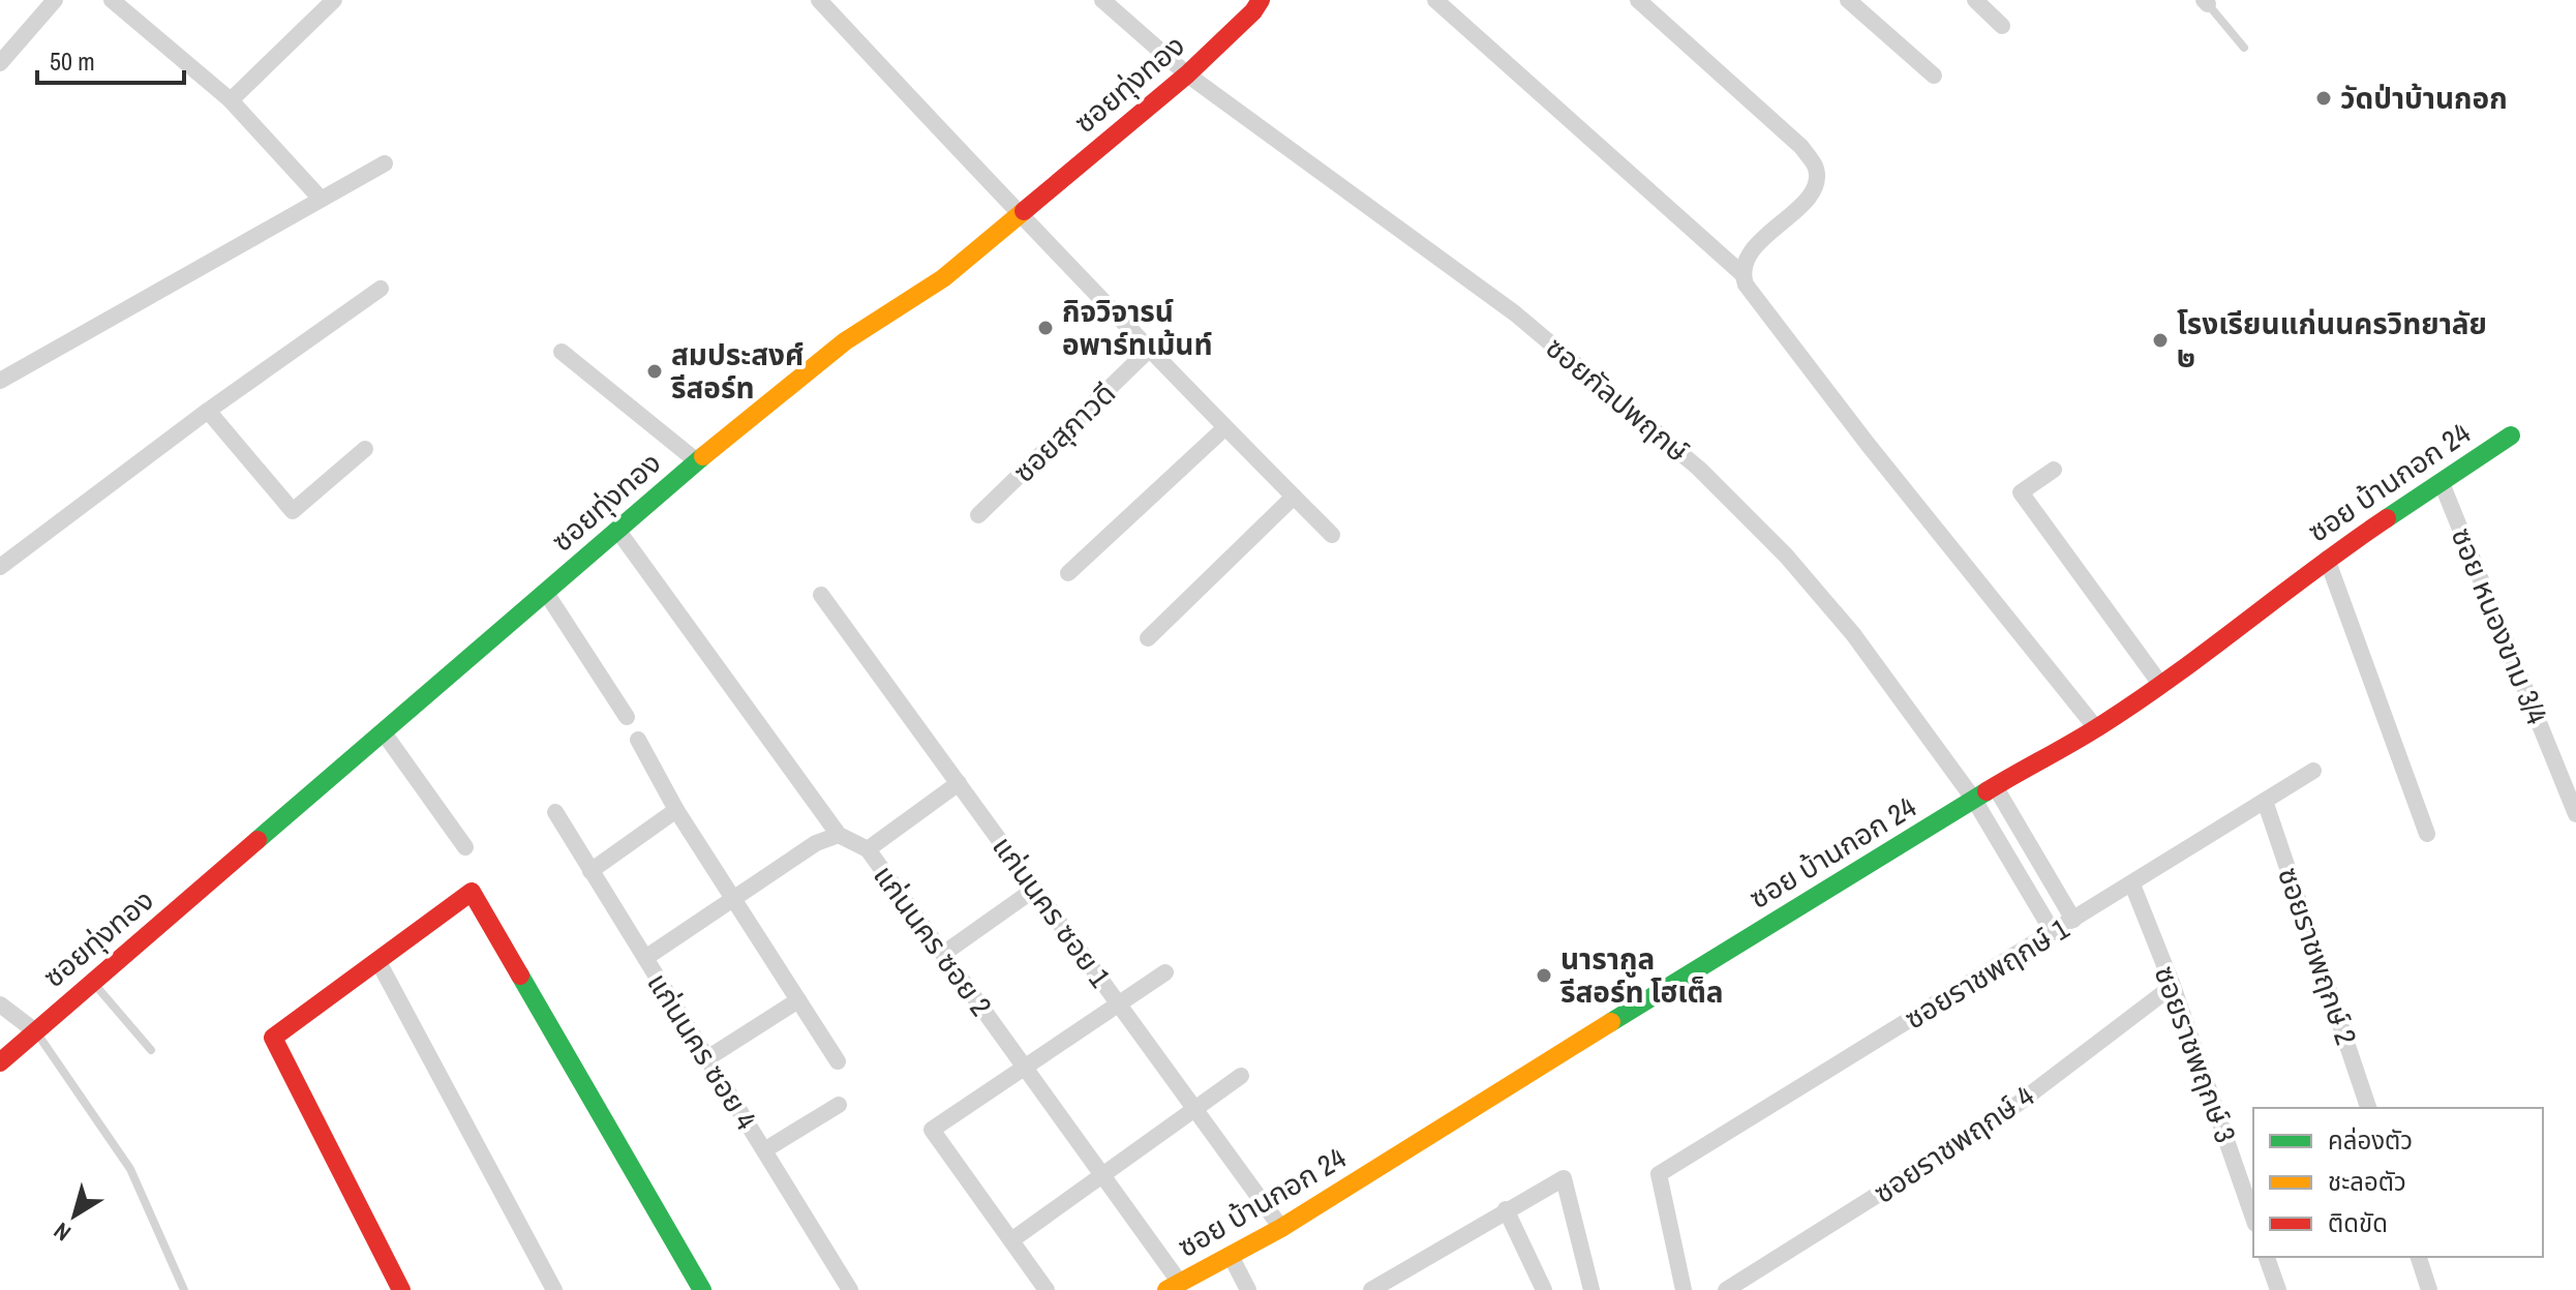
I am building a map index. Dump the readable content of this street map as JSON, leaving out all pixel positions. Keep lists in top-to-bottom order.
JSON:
{
  "streets": {
    "street": [
      "ซอยทุ่งทอง",
      "ซอยกัลปพฤกษ์",
      "ซอยสุภาวดี",
      "ซอย บ้านกอก 24",
      "ซอย หนองขาม 3/4",
      "แก่นนคร ซอย 1",
      "แก่นนคร ซอย 2",
      "ซอยราชพฤกษ์ 2",
      "ซอยราชพฤกษ์ 1",
      "แก่นนคร ซอย 4",
      "ซอยราชพฤกษ์ 3",
      "ซอยราชพฤกษ์ 4"
    ]
  },
  "crossings": [
    ["ซอยทุ่งทอง", "ซอยกัลปพฤกษ์"],
    ["ซอยทุ่งทอง", "แก่นนคร ซอย 2"],
    ["ซอยกัลปพฤกษ์", "ซอย บ้านกอก 24"],
    ["ซอยกัลปพฤกษ์", "ซอยราชพฤกษ์ 1"],
    ["ซอย บ้านกอก 24", "ซอย หนองขาม 3/4"],
    ["ซอย บ้านกอก 24", "แก่นนคร ซอย 1"],
    ["ซอย บ้านกอก 24", "แก่นนคร ซอย 2"],
    ["ซอยราชพฤกษ์ 2", "ซอยราชพฤกษ์ 1"],
    ["ซอยราชพฤกษ์ 1", "ซอยราชพฤกษ์ 3"],
    ["ซอยราชพฤกษ์ 3", "ซอยราชพฤกษ์ 4"]
  ],
  "places": [
    "วัดป่าบ้านกอก",
    "กิจวิจารน์ อพาร์ทเม้นท์",
    "โรงเรียนแก่นนครวิทยาลัย ๒",
    "สมประสงศ์ รีสอร์ท",
    "นารากูล รีสอร์ท โฮเต็ล"
  ],
  "legend": ["คล่องตัว", "ชะลอตัว", "ติดขัด"],
  "scale_bar": "50 m",
  "north": "bottom left"
}
